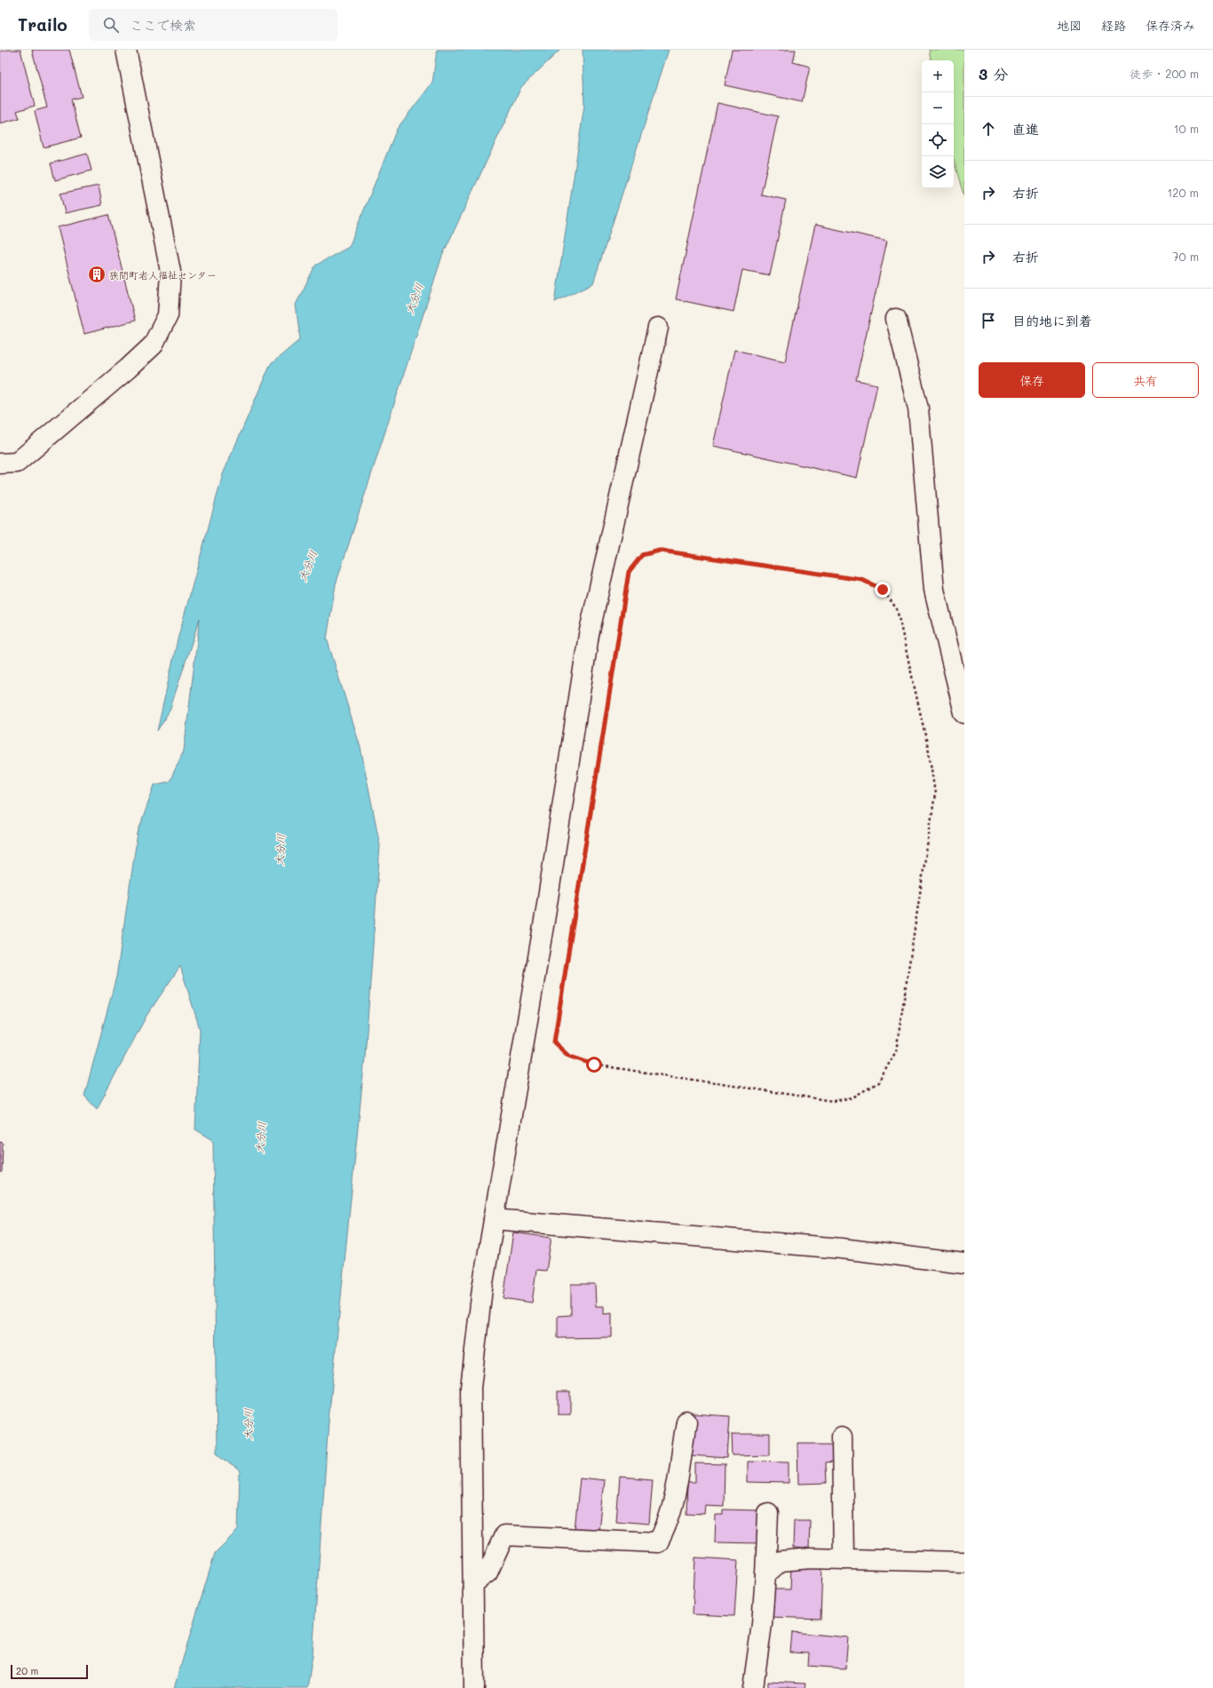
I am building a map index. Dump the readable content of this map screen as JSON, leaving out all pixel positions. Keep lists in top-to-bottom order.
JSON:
{
  "water": ["大分川"],
  "places": {
    "building": ["狭間町老人福祉センター"]
  },
  "scale_bar": "20 m",
  "page": {
    "header": "Trailo",
    "search": "ここで検索",
    "nav": ["地図", "経路", "保存済み"],
    "heading": ["3 分", "徒歩 · 200 m"],
    "map_buttons": ["+", "−"],
    "list": [
      ["直進", "10 m"],
      ["右折", "120 m"],
      ["右折", "70 m"],
      "目的地に到着"
    ],
    "buttons": ["保存", "共有"],
    "scale": "20 m"
  }
}
